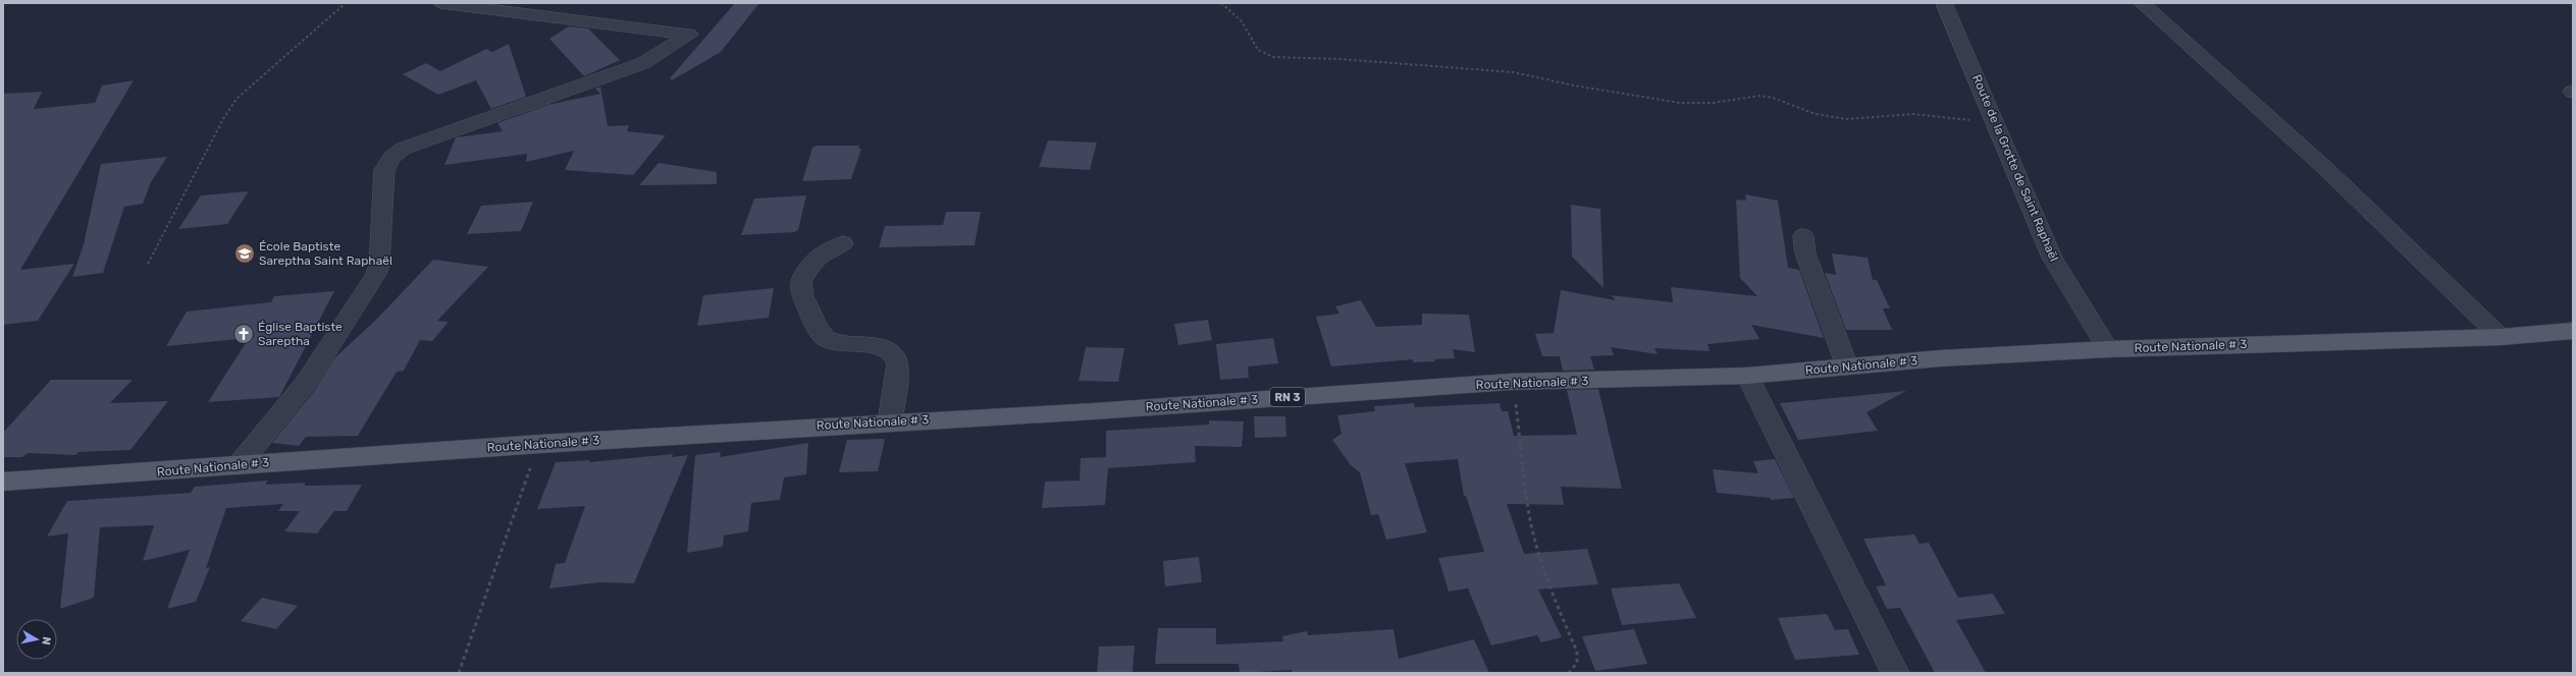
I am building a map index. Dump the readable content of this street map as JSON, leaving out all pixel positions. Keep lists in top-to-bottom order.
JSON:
{
  "streets": {
    "main road": ["Route Nationale # 3", "RN 3"],
    "street": ["Route de la Grotte de Saint Raphaël"]
  },
  "crossings": [
    ["Route de la Grotte de Saint Raphaël", "Route Nationale # 3"]
  ],
  "places": {
    "school or university": ["École Baptiste Sareptha Saint Raphaël"],
    "church": ["Église Baptiste Sareptha"]
  },
  "north": "right"
}
